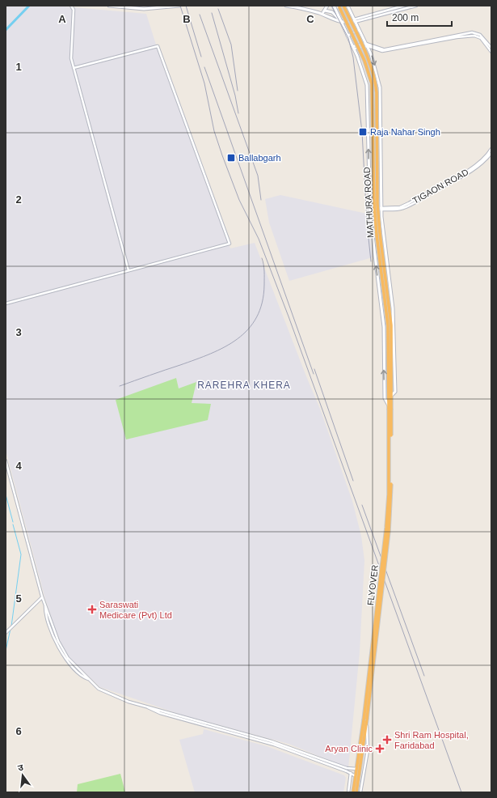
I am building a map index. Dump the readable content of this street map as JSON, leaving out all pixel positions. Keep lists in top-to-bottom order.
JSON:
{
  "streets": {
    "highway": ["MATHURA ROAD", "FLYOVER"],
    "street": ["TIGAON ROAD"]
  },
  "crossings": [
    ["MATHURA ROAD", "FLYOVER"]
  ],
  "districts": ["RAREHRA KHERA"],
  "places": {
    "transit": ["Raja Nahar Singh", "Ballabgarh"],
    "health": ["Saraswati Medicare (Pvt) Ltd", "Shri Ram Hospital, Faridabad", "Aryan Clinic"]
  },
  "scale_bar": "200 m",
  "north": "top",
  "grid": {
    "columns": ["A", "B", "C"],
    "rows": [
      "1",
      "2",
      "3",
      "4",
      "5",
      "6"
    ]
  }
}
